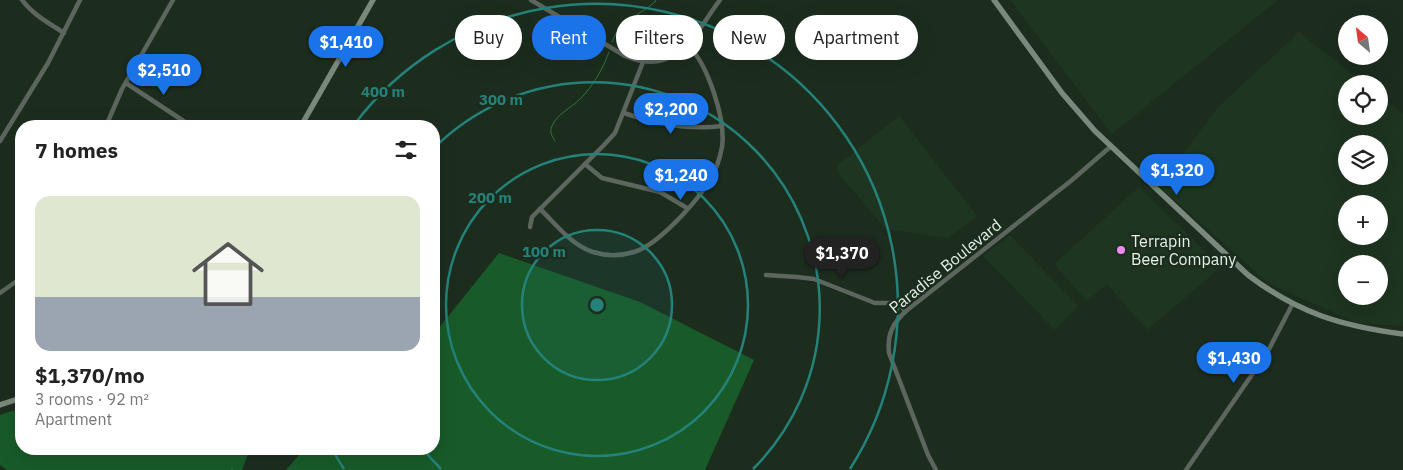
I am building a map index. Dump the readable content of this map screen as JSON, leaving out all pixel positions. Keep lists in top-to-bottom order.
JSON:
{
  "streets": {
    "street": ["Paradise Boulevard"]
  },
  "places": ["Terrapin Beer Company"],
  "north": "top left",
  "page": {
    "map_buttons": ["+", "−"],
    "chip": [
      "Buy",
      "Rent",
      "Filters",
      "New",
      "Apartment"
    ],
    "price": [
      "$1,410",
      "$2,510",
      "$2,200",
      "$1,320",
      "$1,240",
      "$1,370",
      "$1,430"
    ],
    "heading": "7 homes",
    "list": [
      {
        "name": "$1,370/mo",
        "note": "3 rooms · 92 m² · Apartment"
      }
    ]
  },
  "rings": [
    "400 m",
    "300 m",
    "200 m",
    "100 m"
  ]
}
